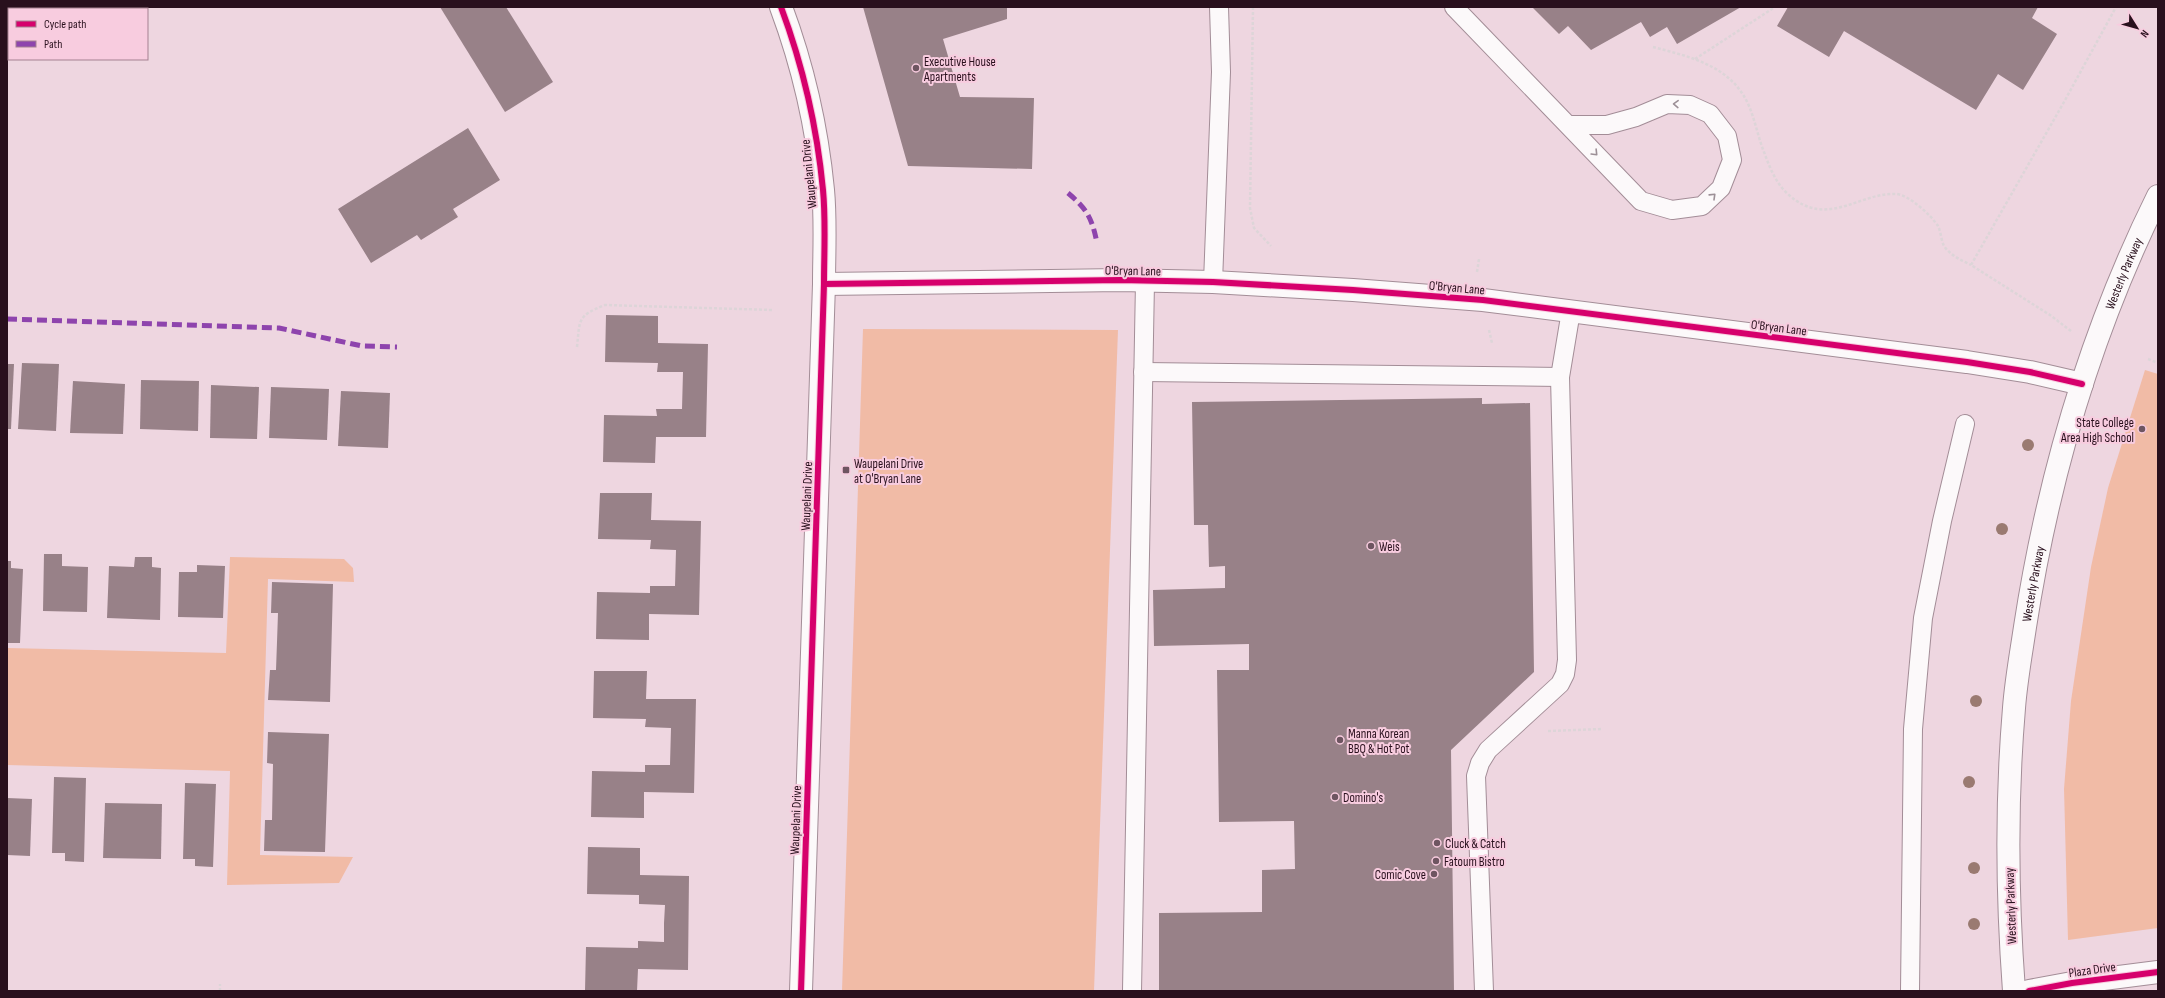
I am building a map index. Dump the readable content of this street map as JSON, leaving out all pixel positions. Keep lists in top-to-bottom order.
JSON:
{
  "streets": {
    "street": [
      "Waupelani Drive",
      "O'Bryan Lane",
      "Westerly Parkway",
      "Plaza Drive"
    ]
  },
  "crossings": [
    ["Waupelani Drive", "O'Bryan Lane"],
    ["O'Bryan Lane", "Westerly Parkway"]
  ],
  "places": {
    "other": [
      "Executive House Apartments",
      "State College Area High School",
      "Weis",
      "Manna Korean BBQ & Hot Pot",
      "Domino's",
      "Cluck & Catch",
      "Fatoum Bistro",
      "Comic Cove"
    ],
    "transit": ["Waupelani Drive at O'Bryan Lane"]
  },
  "legend": ["Cycle path", "Path"],
  "north": "bottom right"
}
